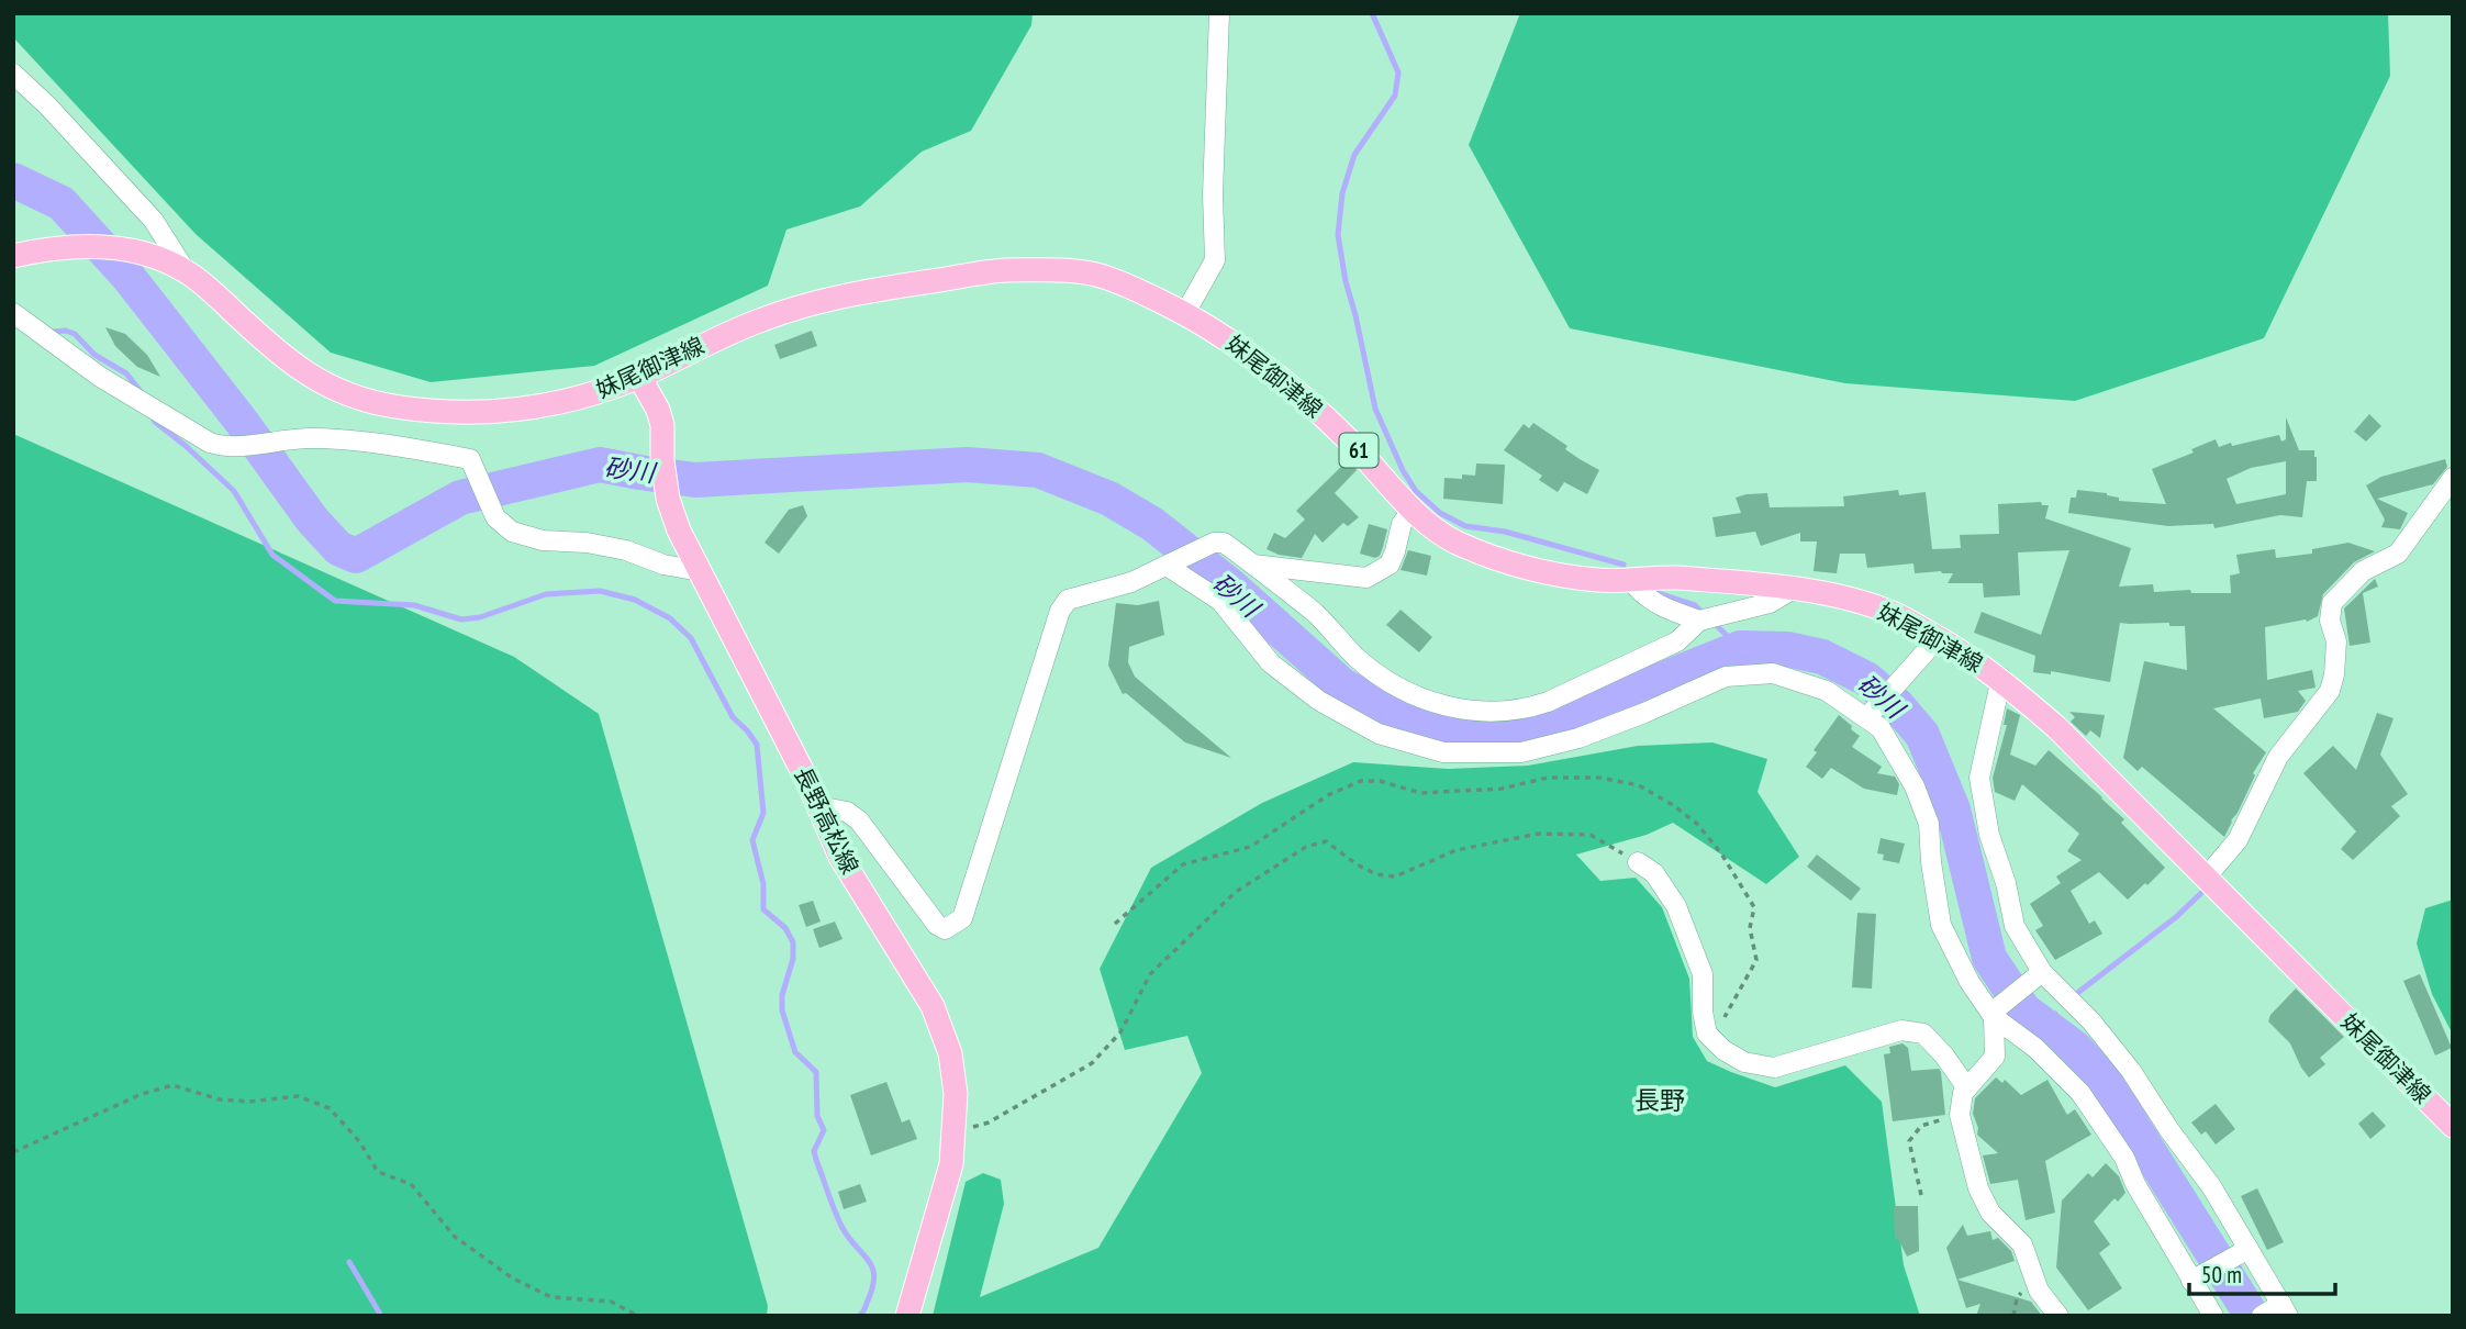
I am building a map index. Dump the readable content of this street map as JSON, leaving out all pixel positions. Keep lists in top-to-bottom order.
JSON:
{
  "streets": {
    "main road": ["妹尾御津線", "61", "長野高松線"]
  },
  "crossings": [
    ["妹尾御津線", "長野高松線"]
  ],
  "districts": ["長野"],
  "water": ["砂川"],
  "scale_bar": "50 m"
}
